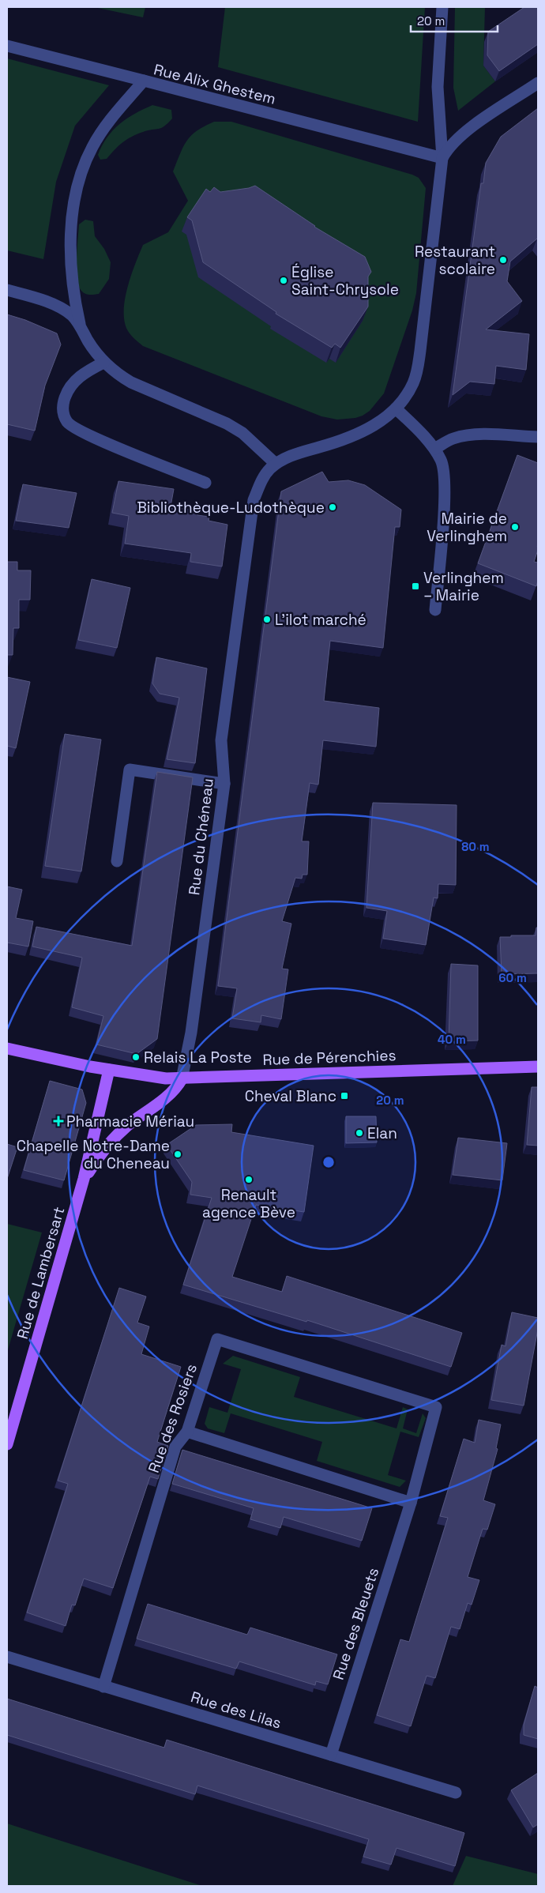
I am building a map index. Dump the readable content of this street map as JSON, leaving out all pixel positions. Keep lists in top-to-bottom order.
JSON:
{
  "streets": {
    "main road": ["Rue de Pérenchies", "Rue de Lambersart"],
    "street": [
      "Rue Alix Ghestem",
      "Rue du Chéneau",
      "Rue des Rosiers",
      "Rue des Bleuets",
      "Rue des Lilas"
    ]
  },
  "crossings": [
    ["Rue du Chéneau", "Rue de Pérenchies"],
    ["Rue du Chéneau", "Rue de Lambersart"],
    ["Rue de Pérenchies", "Rue de Lambersart"],
    ["Rue des Rosiers", "Rue des Bleuets"],
    ["Rue des Rosiers", "Rue des Lilas"],
    ["Rue des Bleuets", "Rue des Lilas"]
  ],
  "places": {
    "other": [
      "Restaurant scolaire",
      "Église Saint-Chrysole",
      "Bibliothèque-Ludothèque",
      "Mairie de Verlinghem",
      "L'ilot marché",
      "Relais La Poste",
      "Elan",
      "Chapelle Notre-Dame du Cheneau",
      "Renault agence Bève"
    ],
    "transit": ["Verlinghem – Mairie", "Cheval Blanc"],
    "health": ["Pharmacie Mériau"]
  },
  "scale_bar": "20 m",
  "rings": [
    "80 m",
    "60 m",
    "40 m",
    "20 m"
  ]
}
